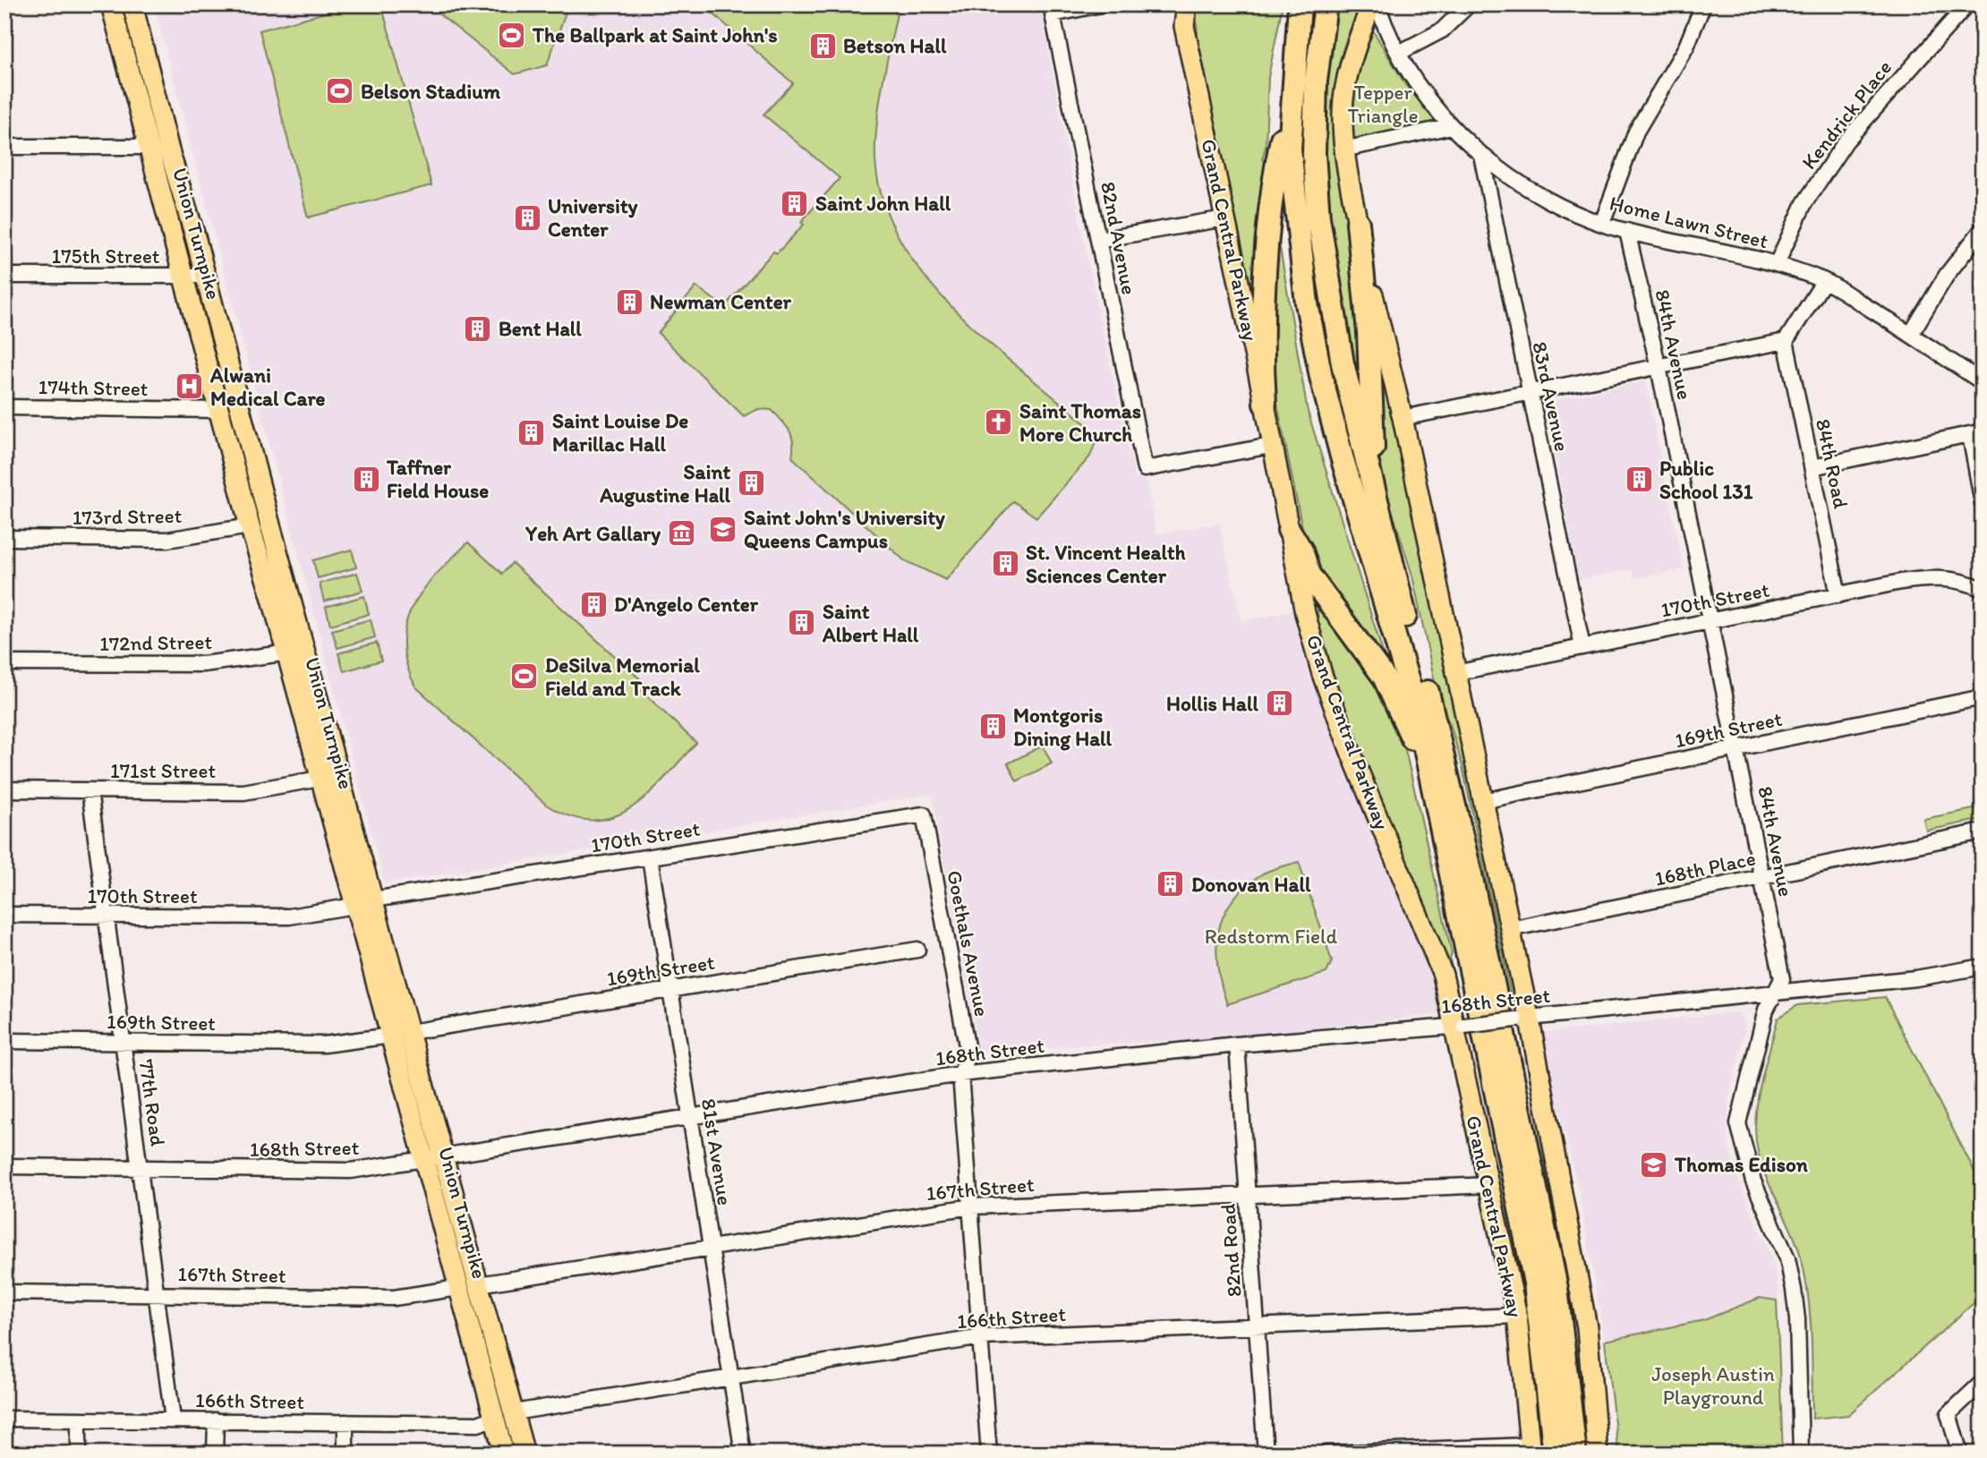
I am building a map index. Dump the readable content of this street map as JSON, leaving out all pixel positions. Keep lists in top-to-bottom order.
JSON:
{
  "streets": {
    "highway": ["Grand Central Parkway"],
    "main road": ["Union Turnpike"],
    "street": [
      "Kendrick Place",
      "Home Lawn Street",
      "82nd Avenue",
      "175th Street",
      "84th Avenue",
      "174th Street",
      "83rd Avenue",
      "84th Road",
      "173rd Street",
      "170th Street",
      "172nd Street",
      "169th Street",
      "171st Street",
      "168th Place",
      "Goethals Avenue",
      "168th Street",
      "77th Road",
      "81st Avenue",
      "167th Street",
      "82nd Road",
      "166th Street"
    ]
  },
  "crossings": [
    ["Kendrick Place", "Home Lawn Street"],
    ["Home Lawn Street", "84th Avenue"],
    ["Home Lawn Street", "83rd Avenue"],
    ["Union Turnpike", "175th Street"],
    ["Union Turnpike", "174th Street"],
    ["Union Turnpike", "173rd Street"],
    ["Union Turnpike", "170th Street"],
    ["Union Turnpike", "172nd Street"],
    ["Union Turnpike", "169th Street"],
    ["Union Turnpike", "171st Street"],
    ["Union Turnpike", "168th Street"],
    ["Union Turnpike", "167th Street"],
    ["Union Turnpike", "166th Street"],
    ["82nd Avenue", "Grand Central Parkway"],
    ["Grand Central Parkway", "168th Street"],
    ["Grand Central Parkway", "167th Street"],
    ["Grand Central Parkway", "166th Street"],
    ["84th Avenue", "170th Street"],
    ["84th Avenue", "169th Street"],
    ["84th Avenue", "168th Place"],
    ["84th Avenue", "168th Street"],
    ["83rd Avenue", "170th Street"],
    ["84th Road", "170th Street"],
    ["170th Street", "Goethals Avenue"],
    ["170th Street", "77th Road"],
    ["170th Street", "81st Avenue"],
    ["169th Street", "77th Road"],
    ["169th Street", "81st Avenue"],
    ["171st Street", "77th Road"],
    ["Goethals Avenue", "168th Street"],
    ["Goethals Avenue", "167th Street"],
    ["Goethals Avenue", "166th Street"],
    ["168th Street", "77th Road"],
    ["168th Street", "81st Avenue"],
    ["168th Street", "82nd Road"],
    ["77th Road", "167th Street"],
    ["77th Road", "166th Street"],
    ["81st Avenue", "167th Street"],
    ["81st Avenue", "166th Street"],
    ["167th Street", "82nd Road"],
    ["82nd Road", "166th Street"]
  ],
  "parks": ["Tepper Triangle", "Redstorm Field", "Joseph Austin Playground"],
  "places": {
    "sports": ["The Ballpark at Saint John's", "Belson Stadium", "DeSilva Memorial Field and Track"],
    "building": [
      "Betson Hall",
      "Saint John Hall",
      "University Center",
      "Newman Center",
      "Bent Hall",
      "Saint Louise De Marillac Hall",
      "Taffner Field House",
      "Public School 131",
      "Saint Augustine Hall",
      "St. Vincent Health Sciences Center",
      "D'Angelo Center",
      "Saint Albert Hall",
      "Hollis Hall",
      "Montgoris Dining Hall",
      "Donovan Hall"
    ],
    "hospital": ["Alwani Medical Care"],
    "church": ["Saint Thomas More Church"],
    "school or university": ["Saint John's University Queens Campus", "Thomas Edison"],
    "museum": ["Yeh Art Gallary"]
  }
}
